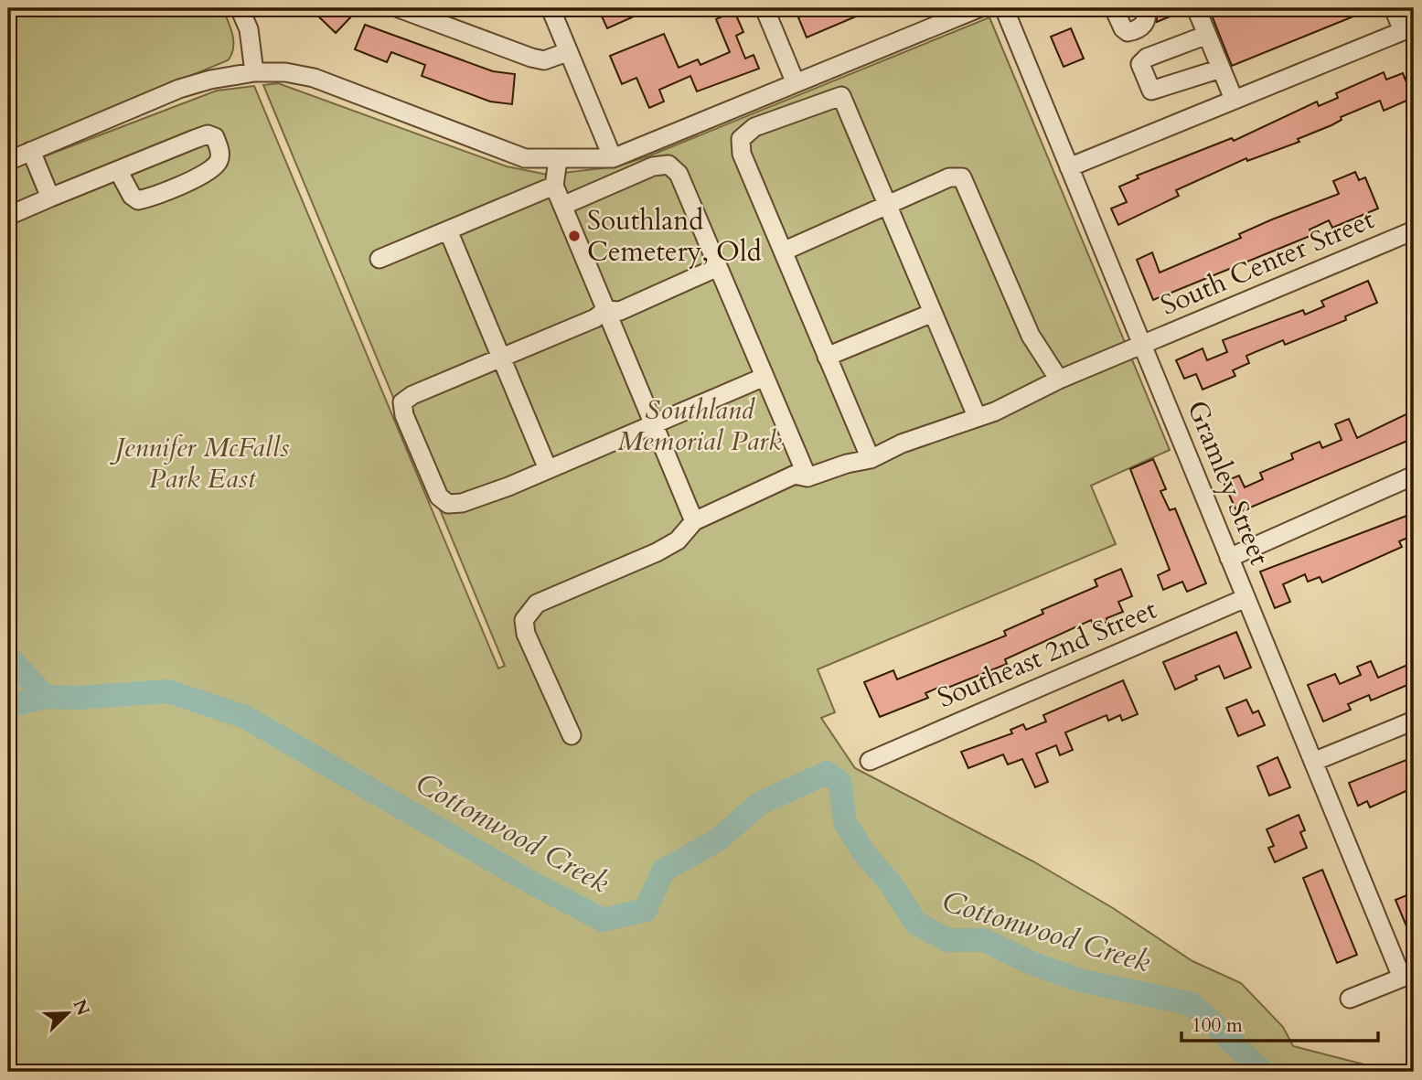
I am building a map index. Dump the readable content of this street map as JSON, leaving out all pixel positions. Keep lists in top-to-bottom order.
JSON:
{
  "streets": {
    "street": ["South Center Street", "Gramley Street", "Southeast 2nd Street"]
  },
  "crossings": [
    ["South Center Street", "Gramley Street"],
    ["Gramley Street", "Southeast 2nd Street"]
  ],
  "water": ["Cottonwood Creek"],
  "parks": ["Southland Memorial Park", "Jennifer McFalls Park East"],
  "places": ["Southland Cemetery, Old"],
  "scale_bar": "100 m",
  "north": "top right"
}
